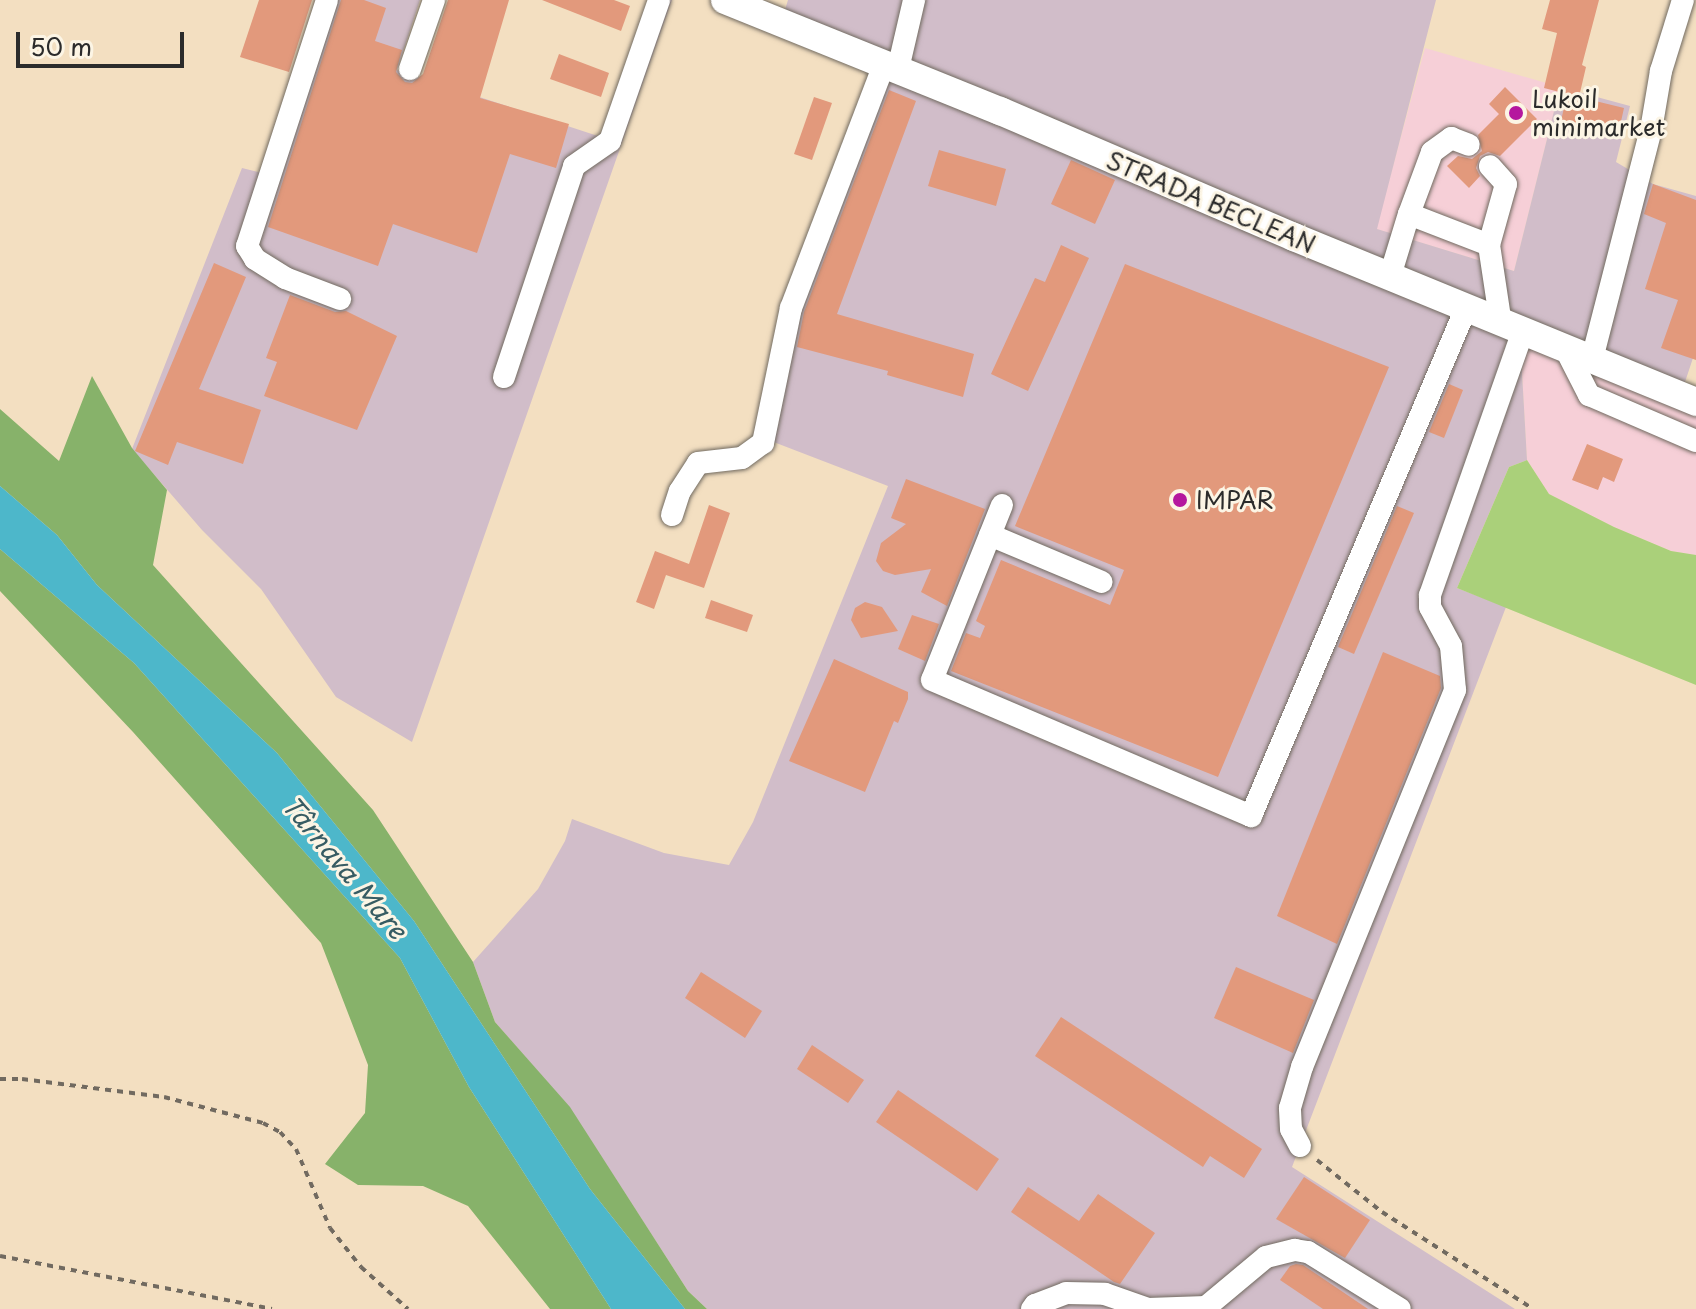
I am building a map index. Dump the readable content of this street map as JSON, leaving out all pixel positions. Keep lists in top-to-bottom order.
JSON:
{
  "streets": {
    "main road": ["STRADA BECLEAN"]
  },
  "water": ["Târnava Mare"],
  "places": ["Lukoil minimarket", "IMPAR"],
  "scale_bar": "50 m"
}
